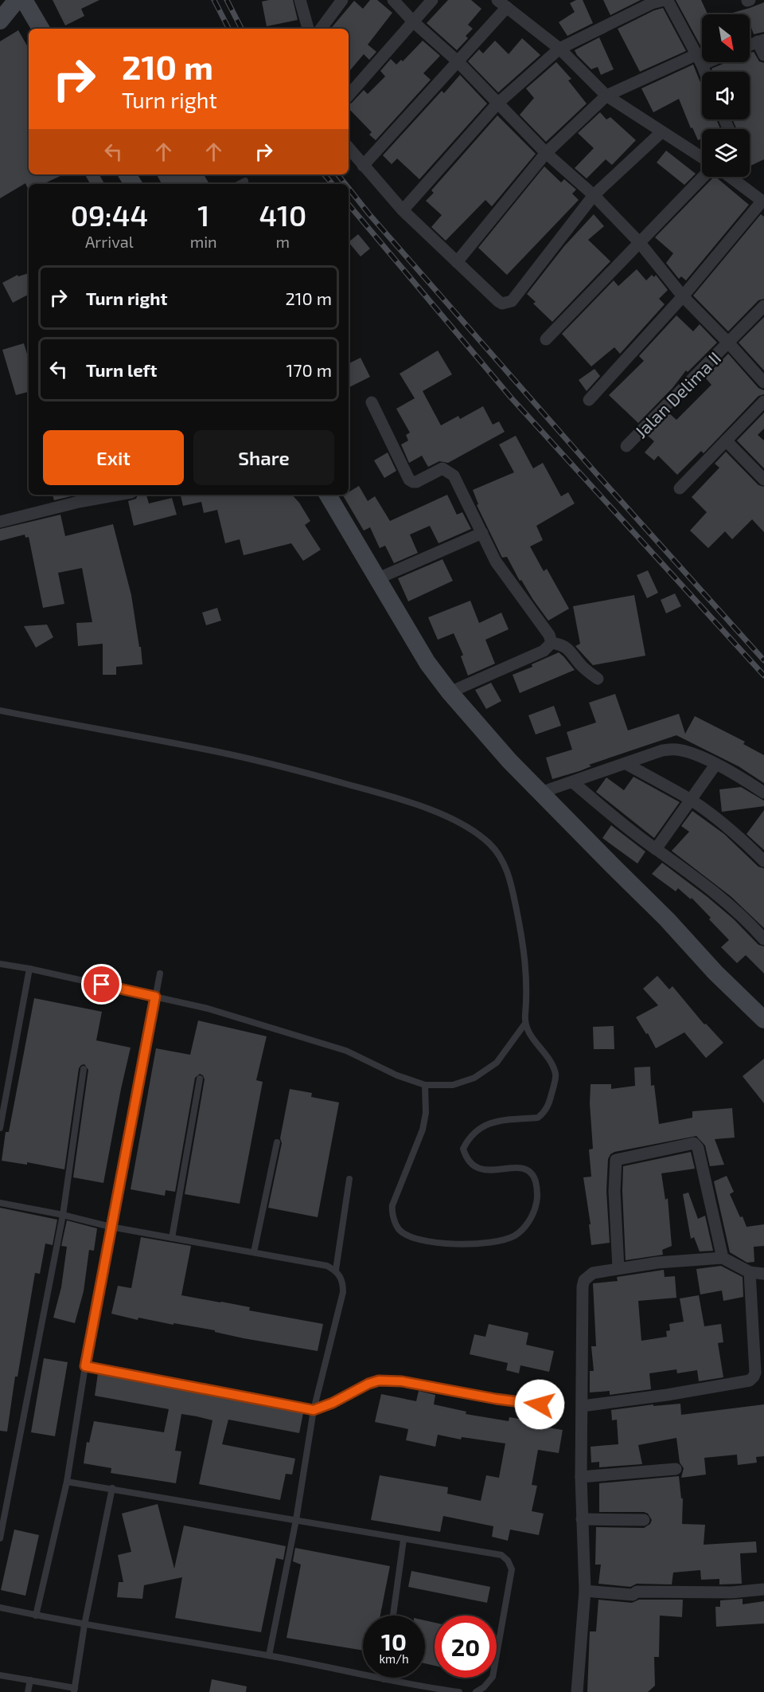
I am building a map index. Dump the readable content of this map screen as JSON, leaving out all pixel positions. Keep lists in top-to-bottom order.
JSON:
{
  "streets": {
    "street": ["Jalan Delima II"]
  },
  "north": "bottom right",
  "page": {
    "turn": ["210 m", "Turn right"],
    "eta": [
      "09:44",
      "Arrival",
      "1",
      "min",
      "410",
      "m"
    ],
    "list": [
      {
        "name": "Turn right",
        "value": "210 m"
      },
      {
        "name": "Turn left",
        "value": "170 m"
      }
    ],
    "buttons": ["Exit", "Share"],
    "speed": "10 km/h",
    "limit": "20"
  }
}
